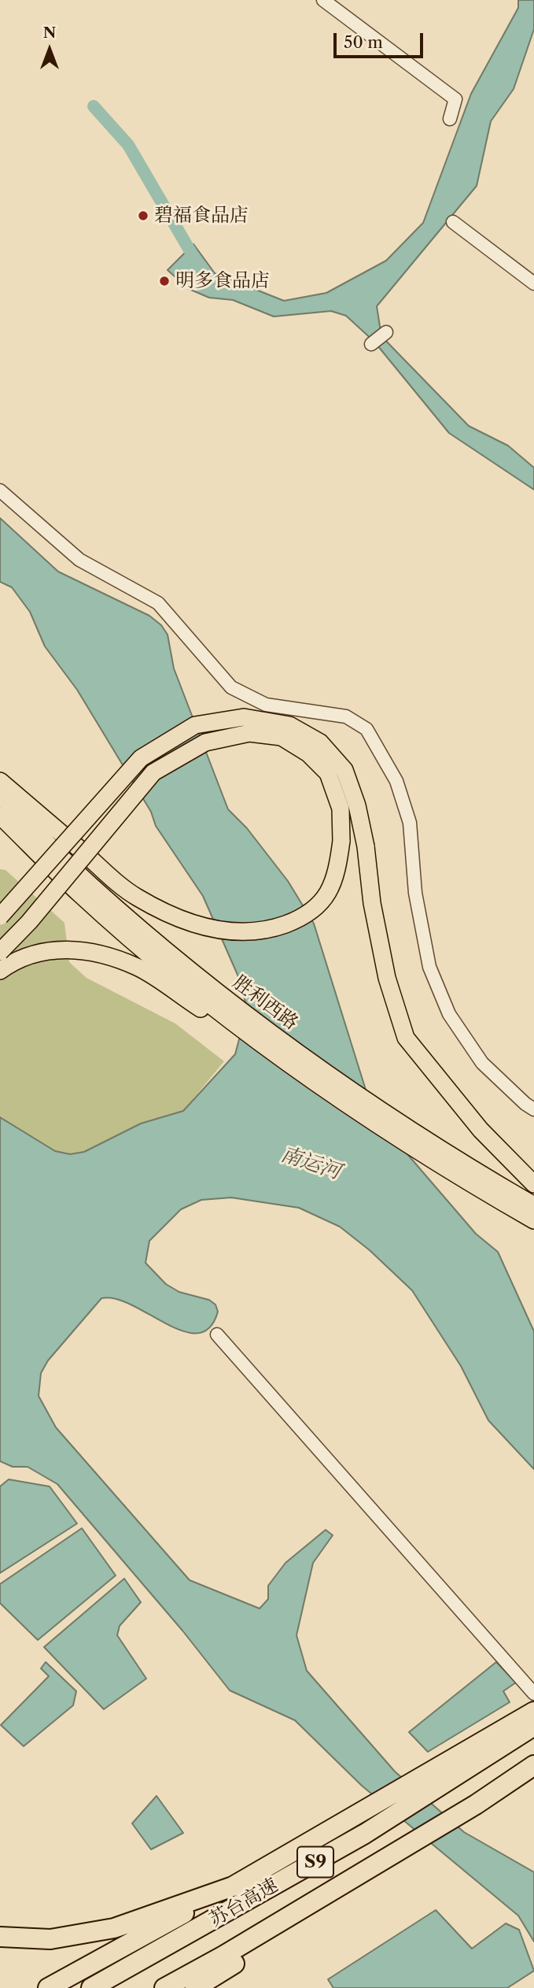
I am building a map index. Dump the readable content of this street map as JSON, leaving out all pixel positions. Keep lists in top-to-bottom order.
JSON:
{
  "streets": {
    "highway": ["S9", "苏台高速"],
    "main road": ["胜利西路"]
  },
  "water": ["南运河"],
  "places": ["碧福食品店", "明多食品店"],
  "scale_bar": "50 m",
  "north": "top"
}
